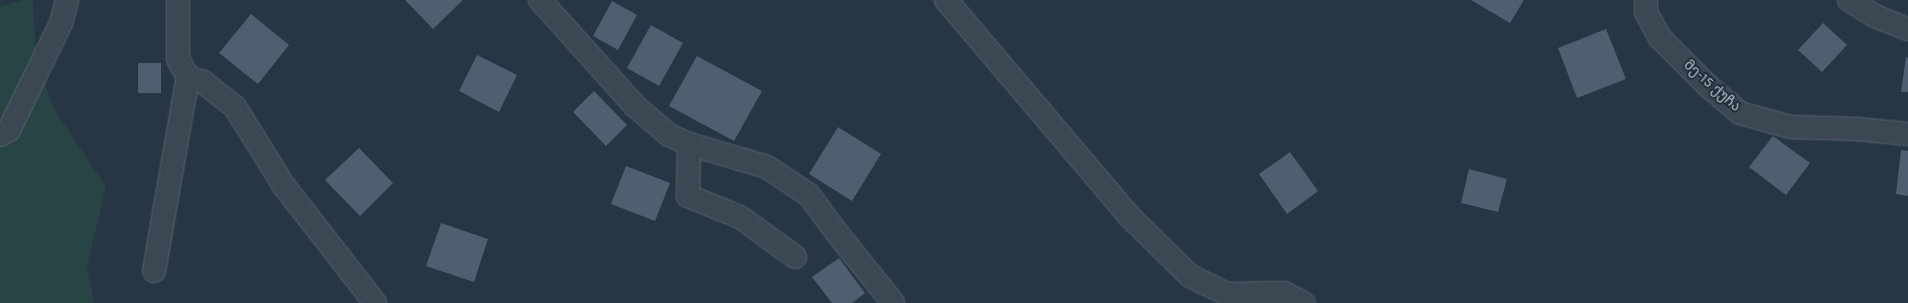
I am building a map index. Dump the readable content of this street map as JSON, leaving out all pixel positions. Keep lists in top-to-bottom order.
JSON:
{
  "streets": {
    "street": ["მე-15 ქუჩა"]
  }
}
